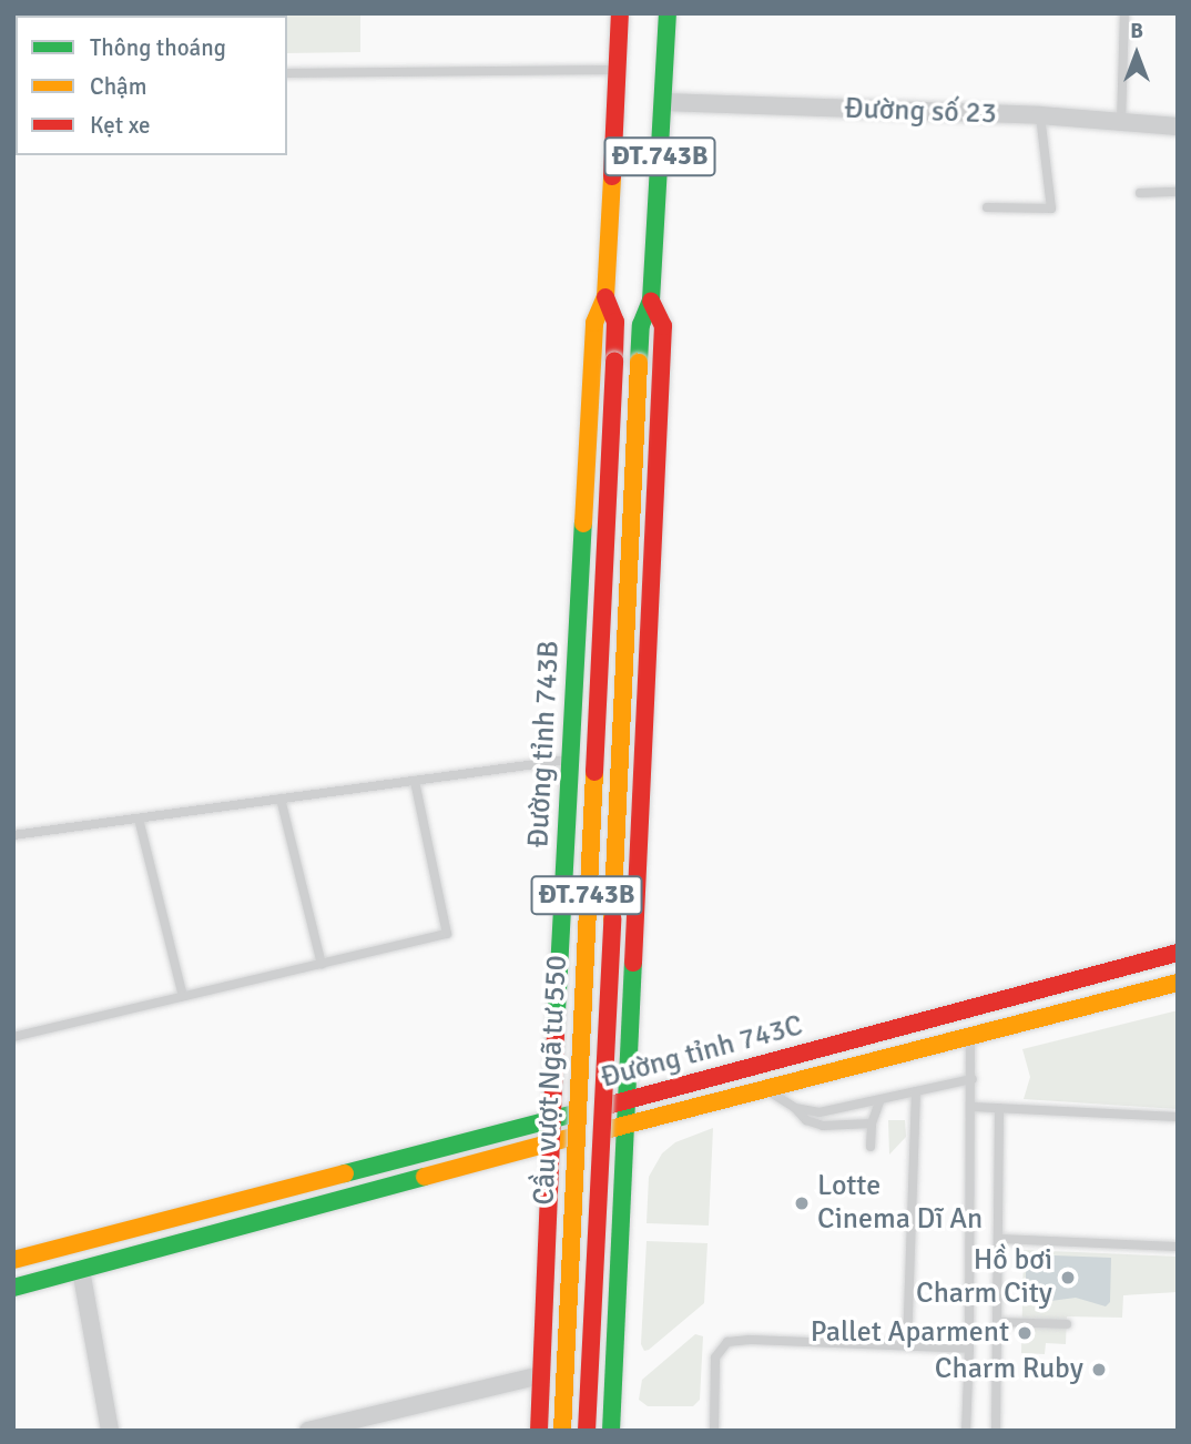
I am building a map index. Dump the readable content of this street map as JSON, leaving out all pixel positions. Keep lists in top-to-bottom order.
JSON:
{
  "streets": {
    "main road": [
      "ĐT.743B",
      "Đường tỉnh 743B",
      "Đường tỉnh 743C",
      "Cầu vượt Ngã tư 550"
    ],
    "street": ["Đường số 23"]
  },
  "crossings": [
    ["Đường số 23", "ĐT.743B"],
    ["ĐT.743B", "Đường tỉnh 743C"],
    ["ĐT.743B", "Cầu vượt Ngã tư 550"],
    ["Đường tỉnh 743B", "Đường tỉnh 743C"],
    ["Đường tỉnh 743B", "Cầu vượt Ngã tư 550"]
  ],
  "places": [
    "Lotte Cinema Dĩ An",
    "Hồ bơi Charm City",
    "Pallet Aparment",
    "Charm Ruby"
  ],
  "legend": ["Thông thoáng", "Chậm", "Kẹt xe"],
  "north": "top"
}
